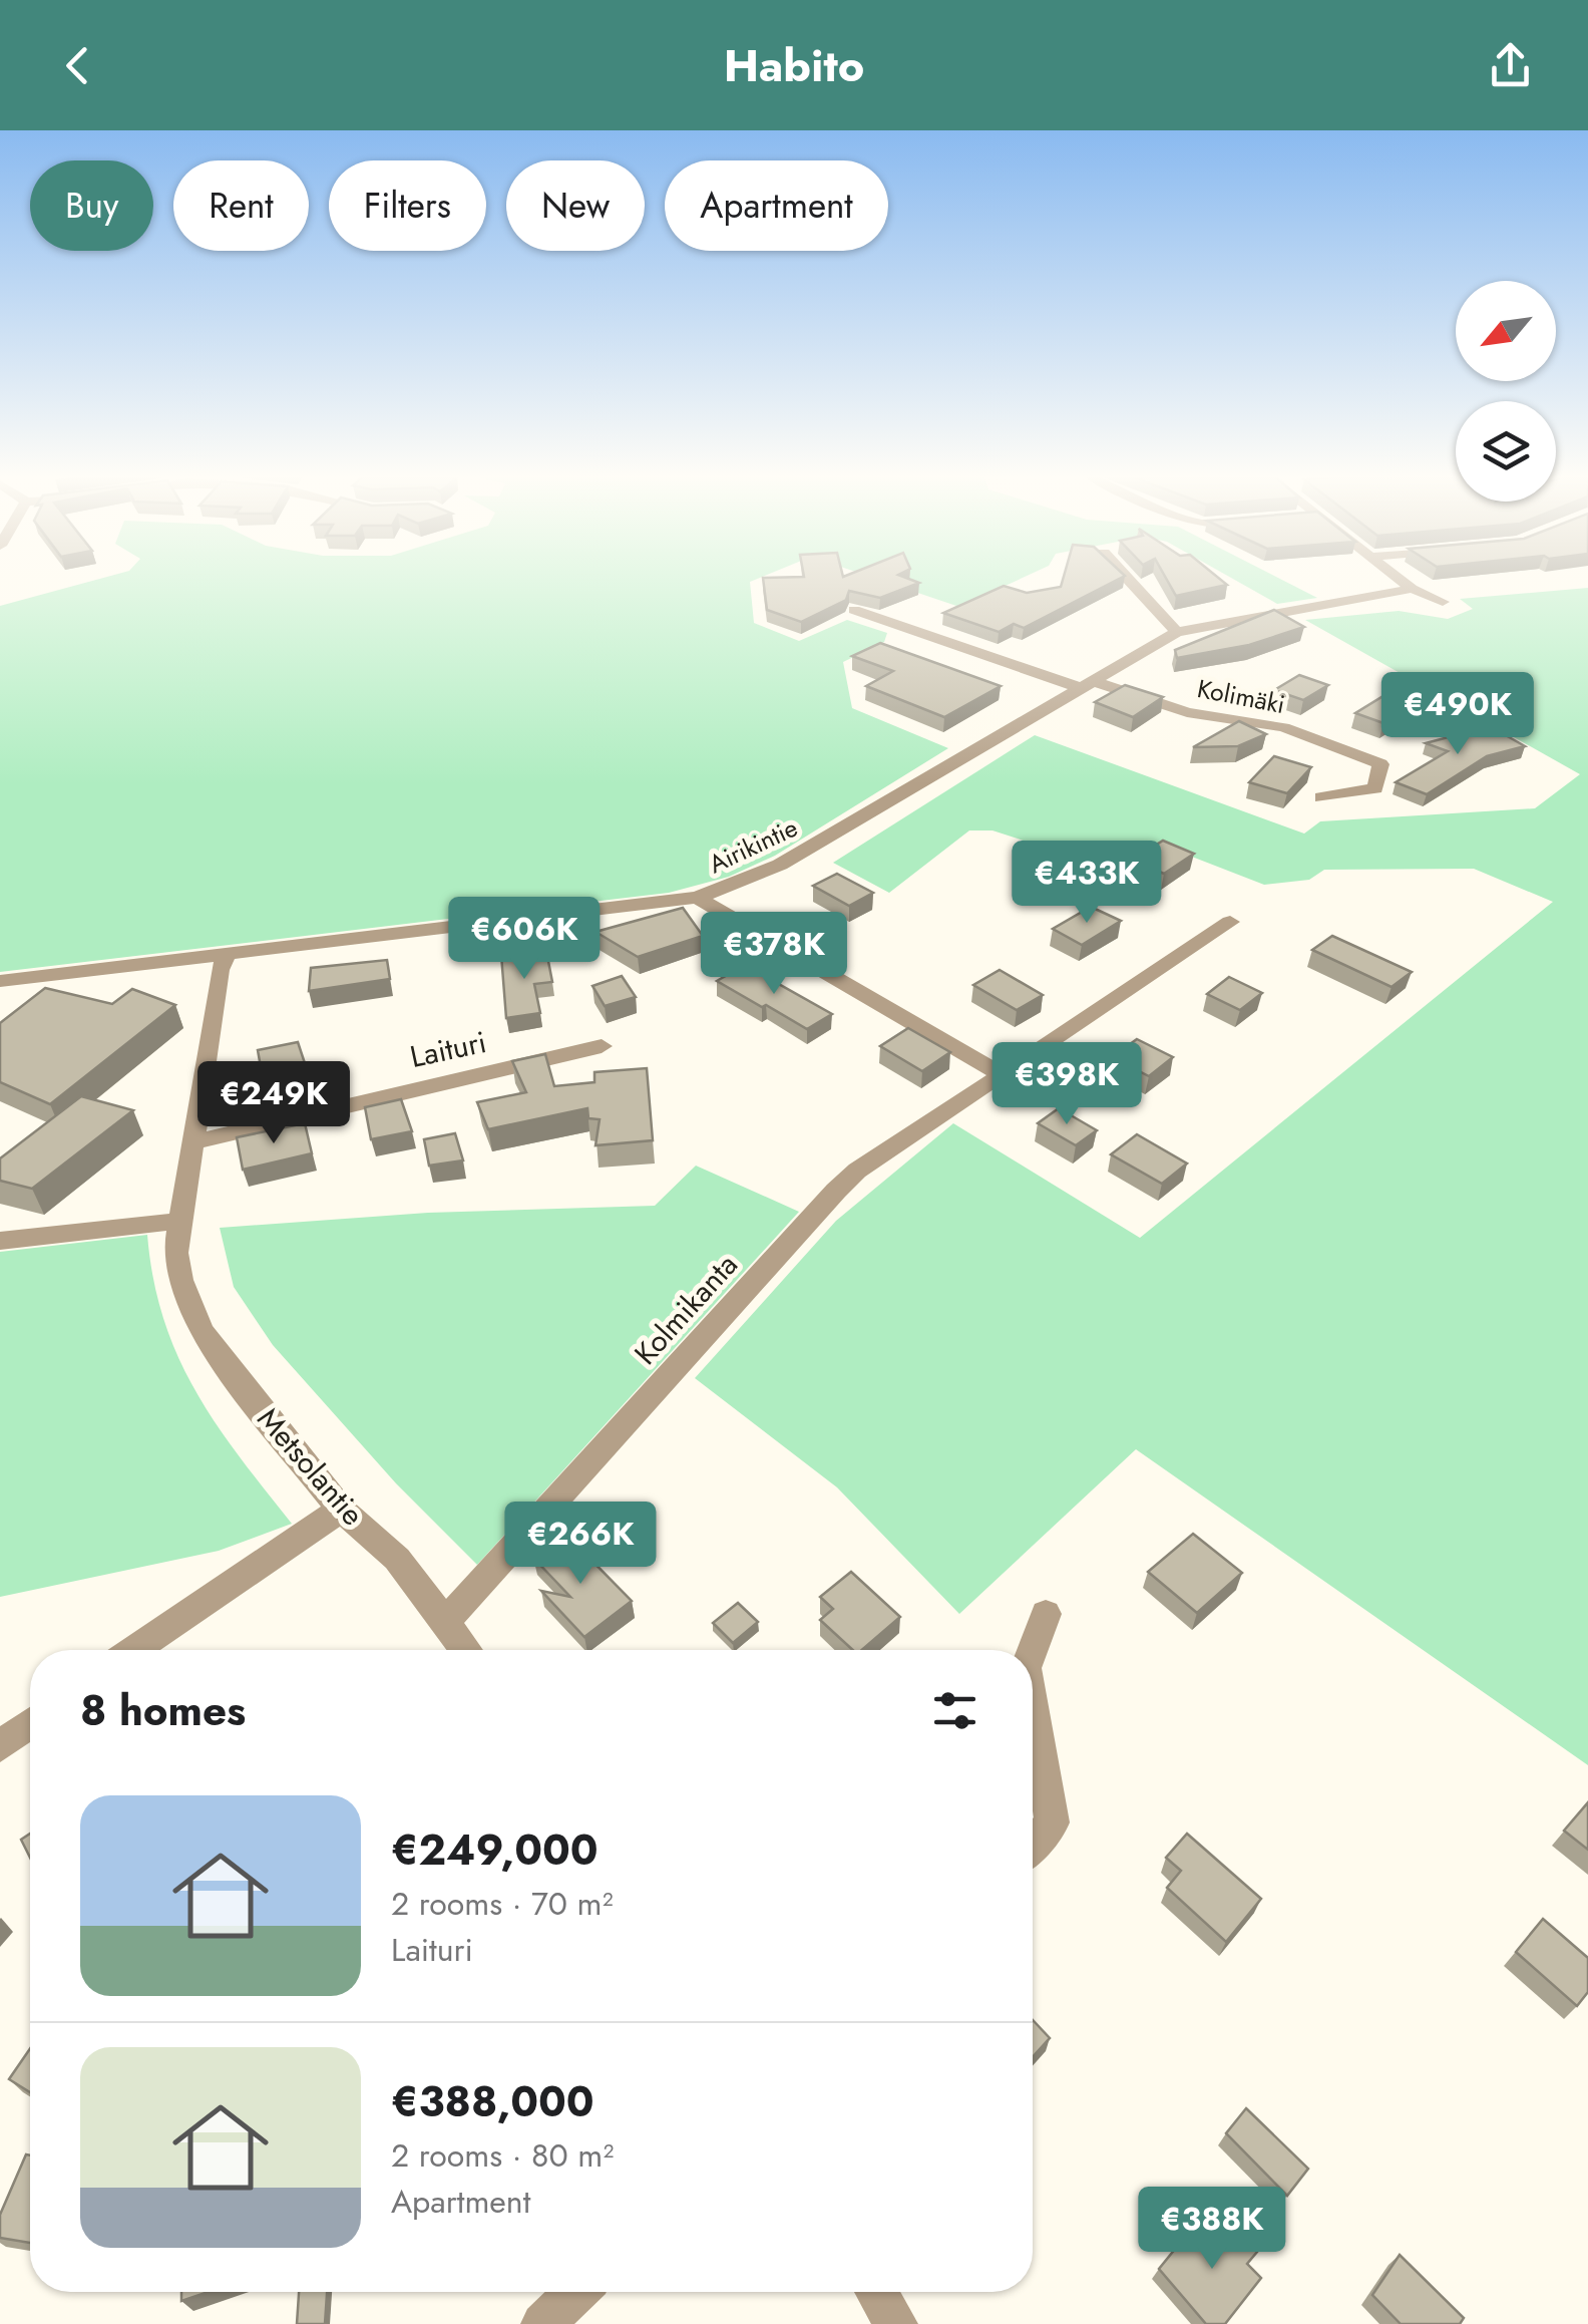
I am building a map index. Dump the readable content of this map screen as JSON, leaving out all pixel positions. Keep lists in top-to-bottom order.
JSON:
{
  "streets": {
    "street": [
      "Kolimäki",
      "Airikintie",
      "Laituri",
      "Kolmikanta",
      "Metsolantie"
    ]
  },
  "crossings": [
    ["Kolimäki", "Airikintie"],
    ["Kolmikanta", "Metsolantie"]
  ],
  "north": "bottom left",
  "page": {
    "header": "Habito",
    "chip": [
      "Buy",
      "Rent",
      "Filters",
      "New",
      "Apartment"
    ],
    "price": [
      "€490K",
      "€433K",
      "€606K",
      "€378K",
      "€398K",
      "€249K",
      "€266K",
      "€388K"
    ],
    "heading": "8 homes",
    "list": [
      {
        "name": "€249,000",
        "note": "2 rooms · 70 m² · Laituri"
      },
      {
        "name": "€388,000",
        "note": "2 rooms · 80 m² · Apartment"
      }
    ]
  }
}
